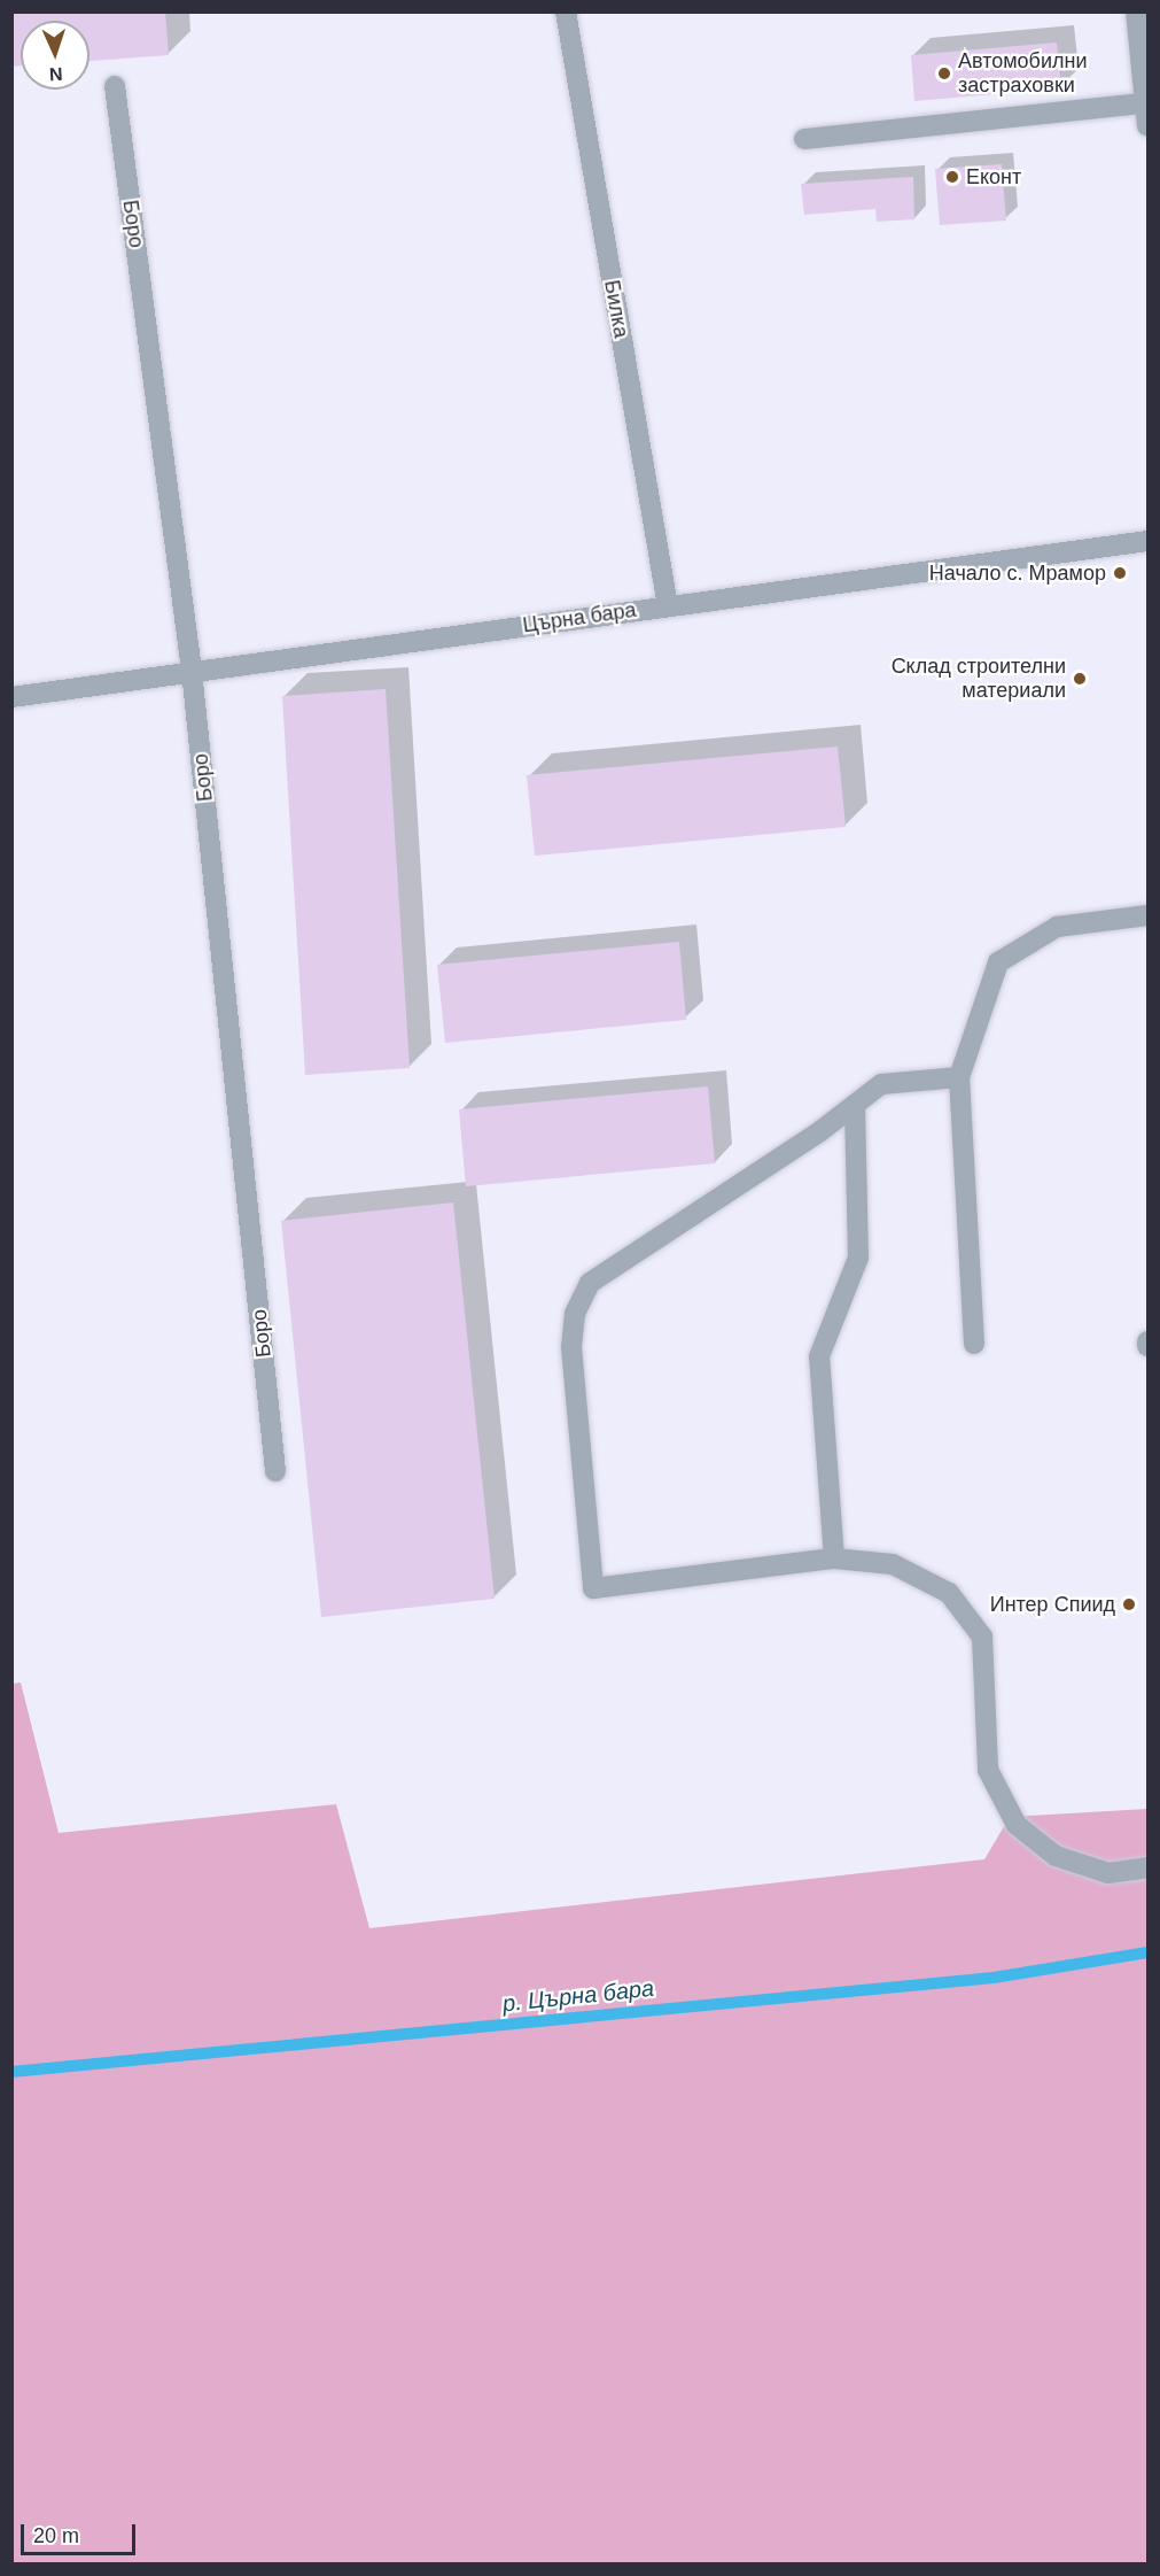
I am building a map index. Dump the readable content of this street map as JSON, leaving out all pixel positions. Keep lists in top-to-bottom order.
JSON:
{
  "streets": {
    "street": ["Боро", "Билка", "Църна бара"]
  },
  "crossings": [
    ["Боро", "Църна бара"],
    ["Билка", "Църна бара"]
  ],
  "water": ["р. Църна бара"],
  "places": [
    "Автомобилни застраховки",
    "Еконт",
    "Начало с. Мрамор",
    "Склад строителни материали",
    "Интер Спиид"
  ],
  "scale_bar": "20 m",
  "north": "bottom"
}
